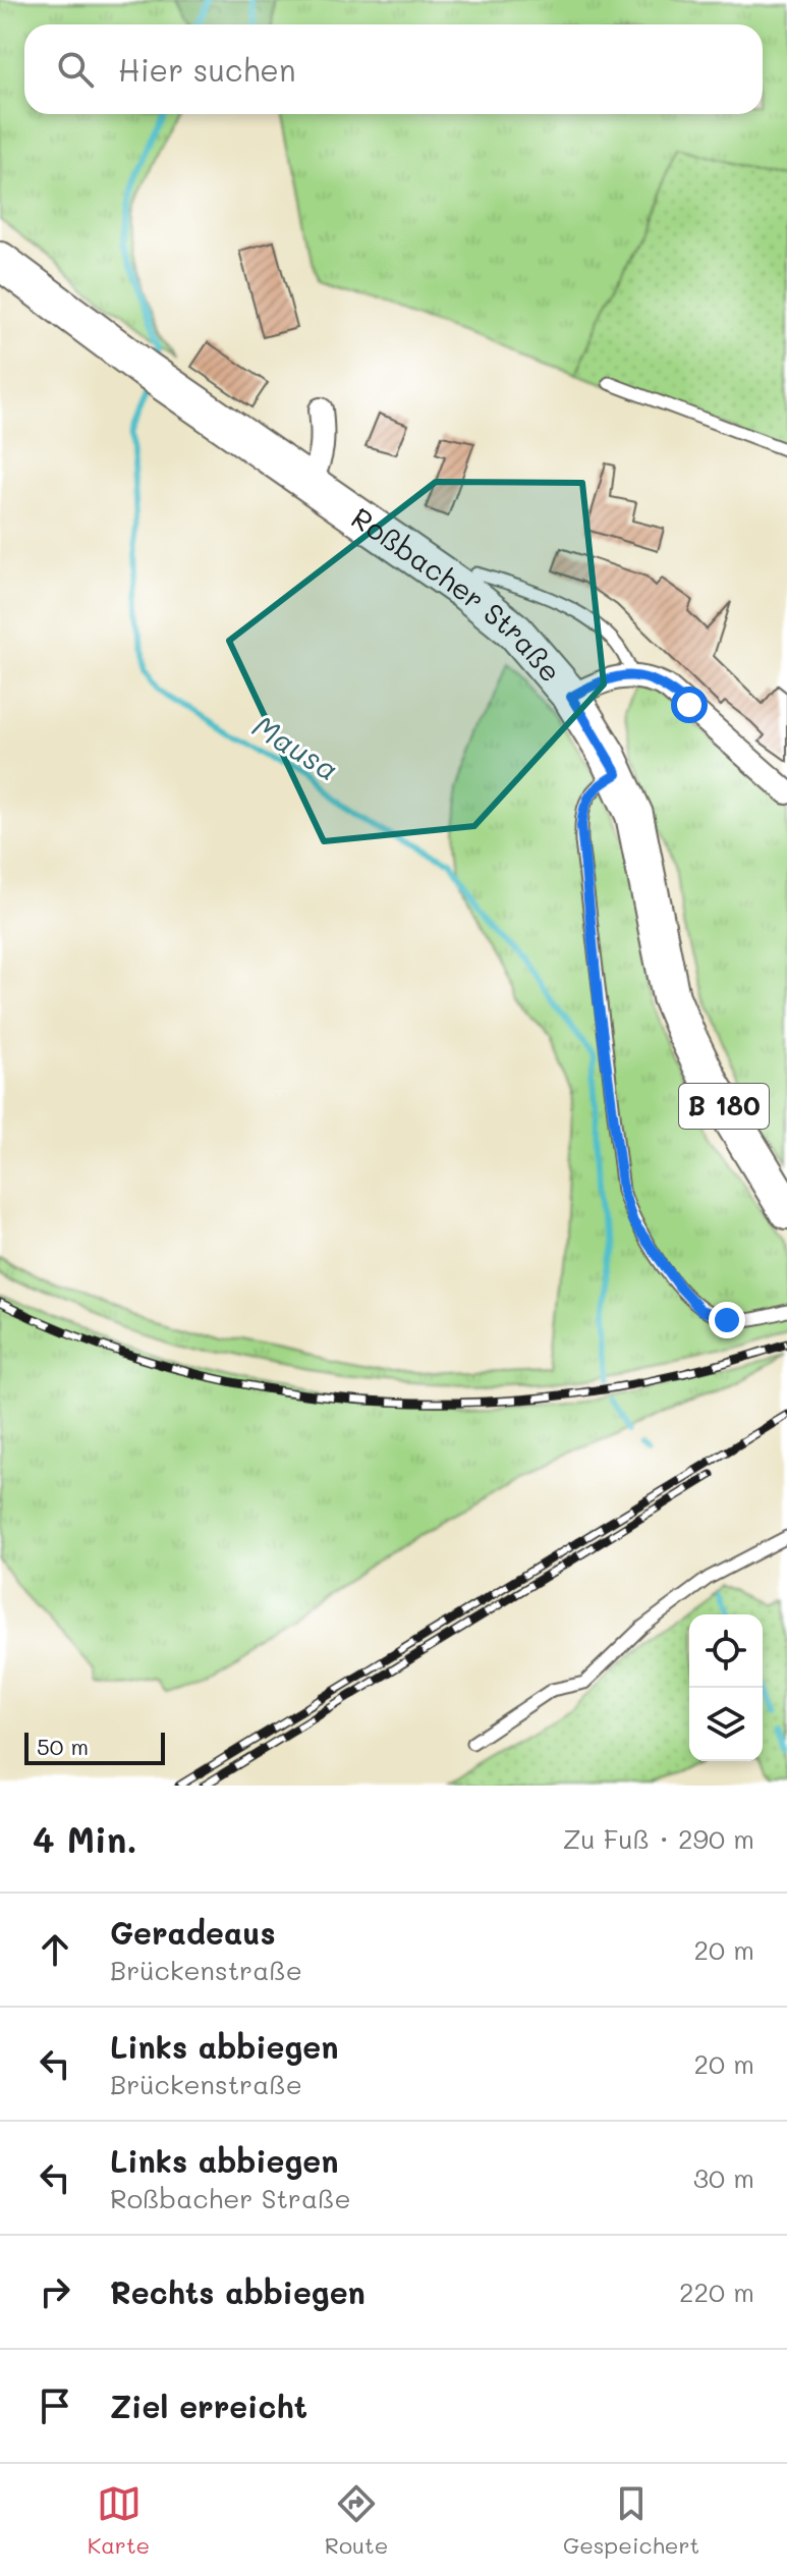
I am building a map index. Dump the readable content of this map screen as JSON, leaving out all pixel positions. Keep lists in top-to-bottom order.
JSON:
{
  "streets": {
    "main road": ["Roßbacher Straße", "B 180"]
  },
  "water": ["Mausa"],
  "scale_bar": "50 m",
  "page": {
    "search": "Hier suchen",
    "scale": "50 m",
    "heading": ["4 Min.", "Zu Fuß · 290 m"],
    "list": [
      ["Geradeaus", "Brückenstraße", "20 m"],
      ["Links abbiegen", "Brückenstraße", "20 m"],
      ["Links abbiegen", "Roßbacher Straße", "30 m"],
      ["Rechts abbiegen", "220 m"],
      "Ziel erreicht"
    ],
    "nav": ["Karte", "Route", "Gespeichert"]
  }
}
